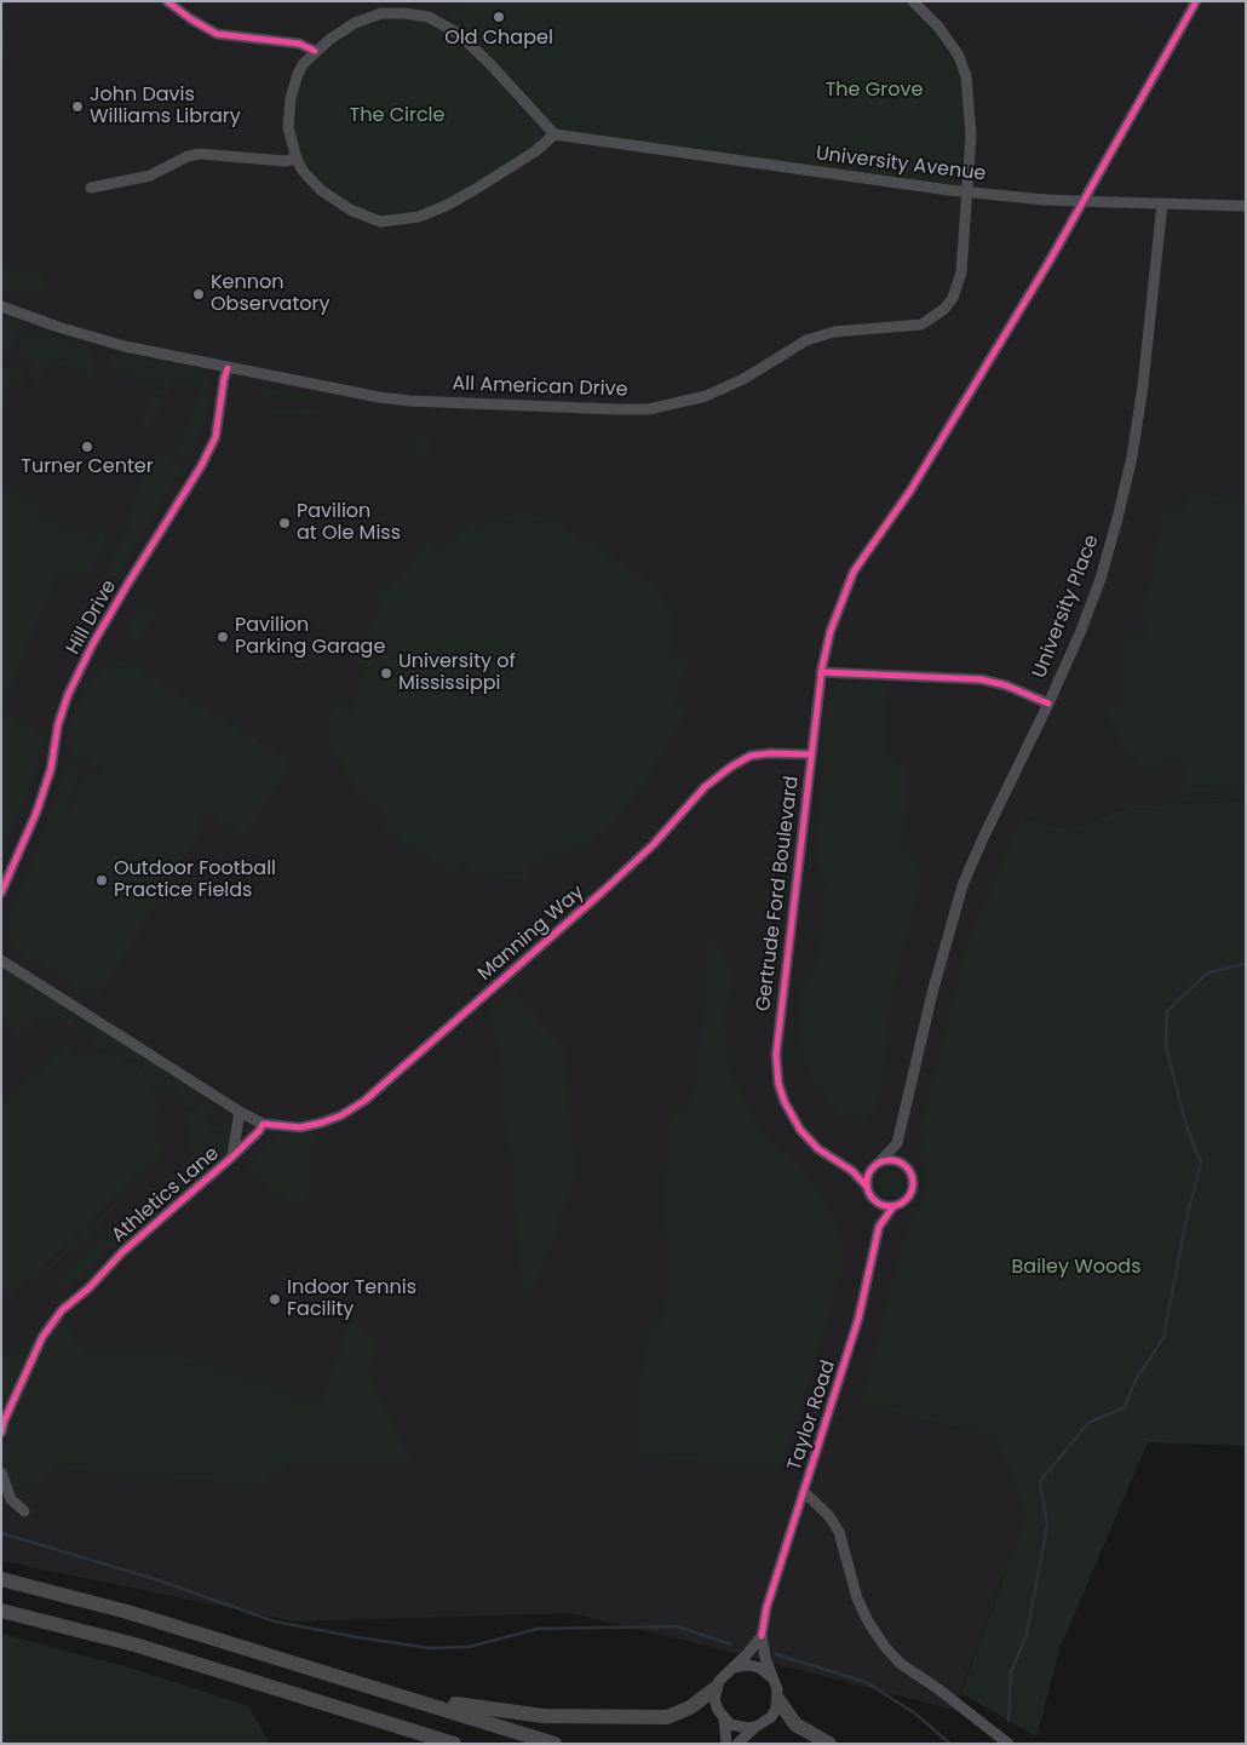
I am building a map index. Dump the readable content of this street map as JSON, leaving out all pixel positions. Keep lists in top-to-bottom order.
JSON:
{
  "streets": {
    "street": [
      "University Avenue",
      "All American Drive",
      "University Place",
      "Hill Drive",
      "Gertrude Ford Boulevard",
      "Manning Way",
      "Athletics Lane",
      "Taylor Road"
    ]
  },
  "crossings": [
    ["University Avenue", "All American Drive"],
    ["University Avenue", "University Place"],
    ["All American Drive", "Hill Drive"],
    ["University Place", "Gertrude Ford Boulevard"],
    ["University Place", "Taylor Road"],
    ["Gertrude Ford Boulevard", "Manning Way"],
    ["Gertrude Ford Boulevard", "Taylor Road"],
    ["Manning Way", "Athletics Lane"]
  ],
  "parks": ["The Grove", "The Circle", "Bailey Woods"],
  "places": [
    "Old Chapel",
    "John Davis Williams Library",
    "Kennon Observatory",
    "Turner Center",
    "Pavilion at Ole Miss",
    "Pavilion Parking Garage",
    "University of Mississippi",
    "Outdoor Football Practice Fields",
    "Indoor Tennis Facility"
  ]
}
